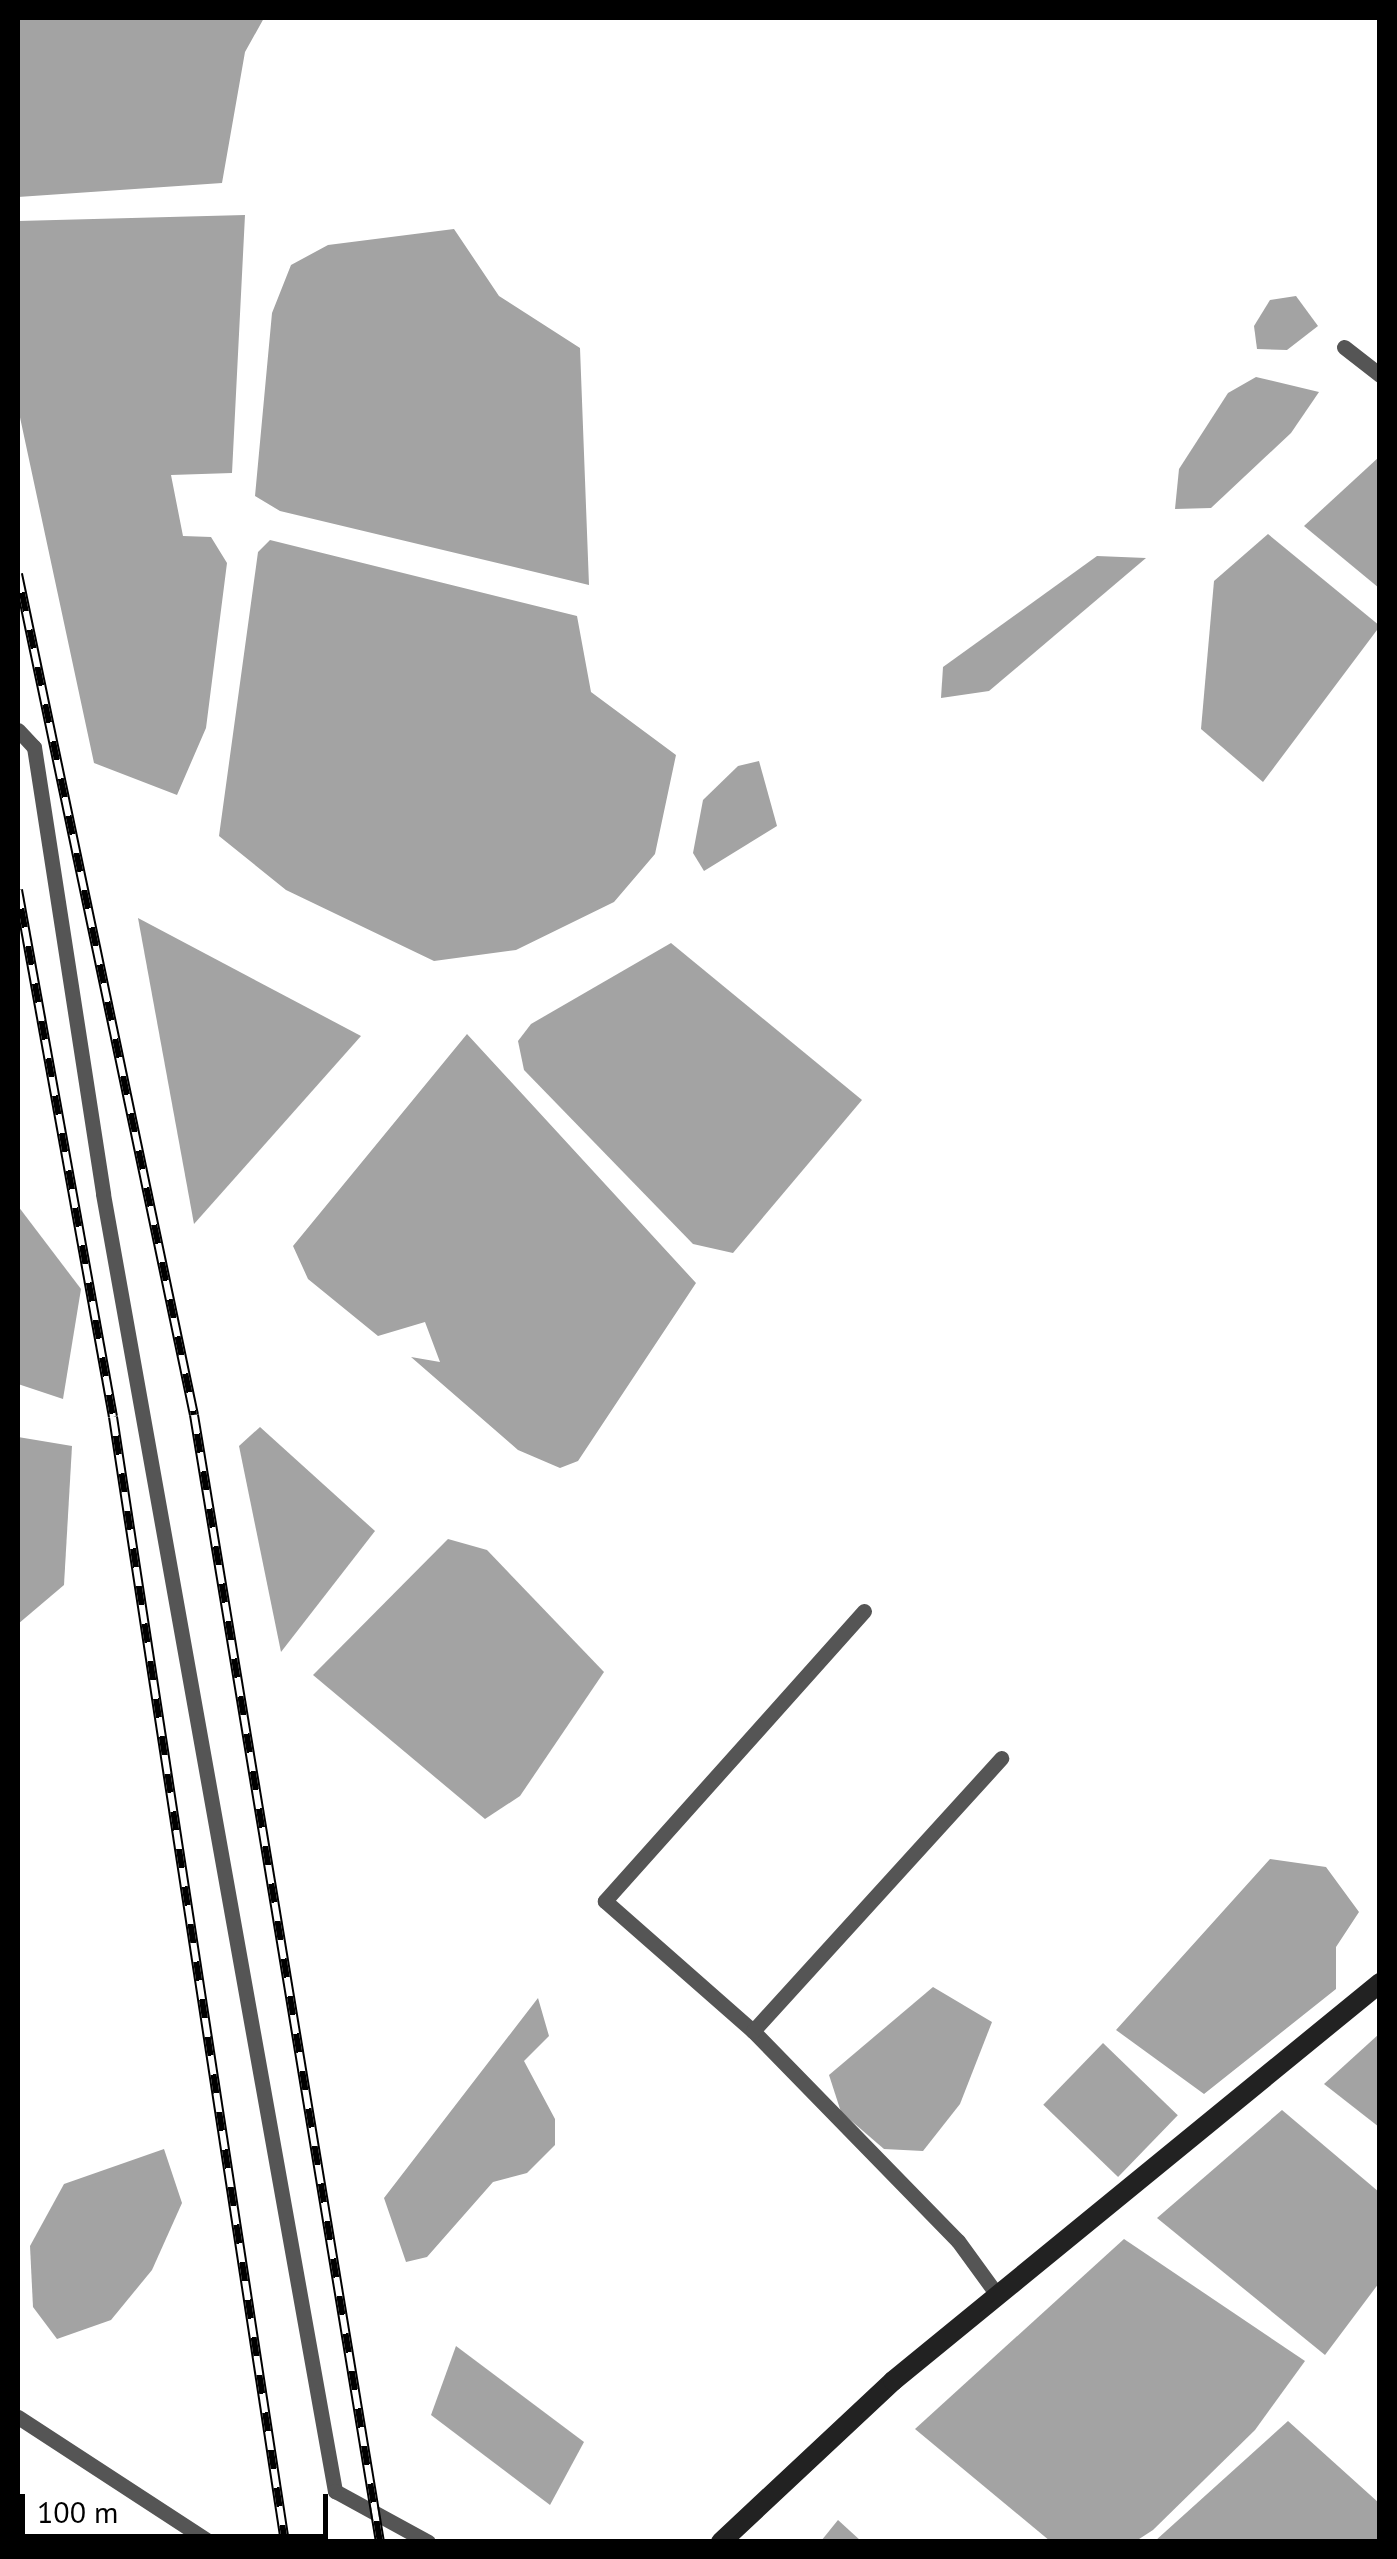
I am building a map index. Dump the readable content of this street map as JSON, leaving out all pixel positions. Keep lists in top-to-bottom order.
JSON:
{
  "scale_bar": "100 m"
}
